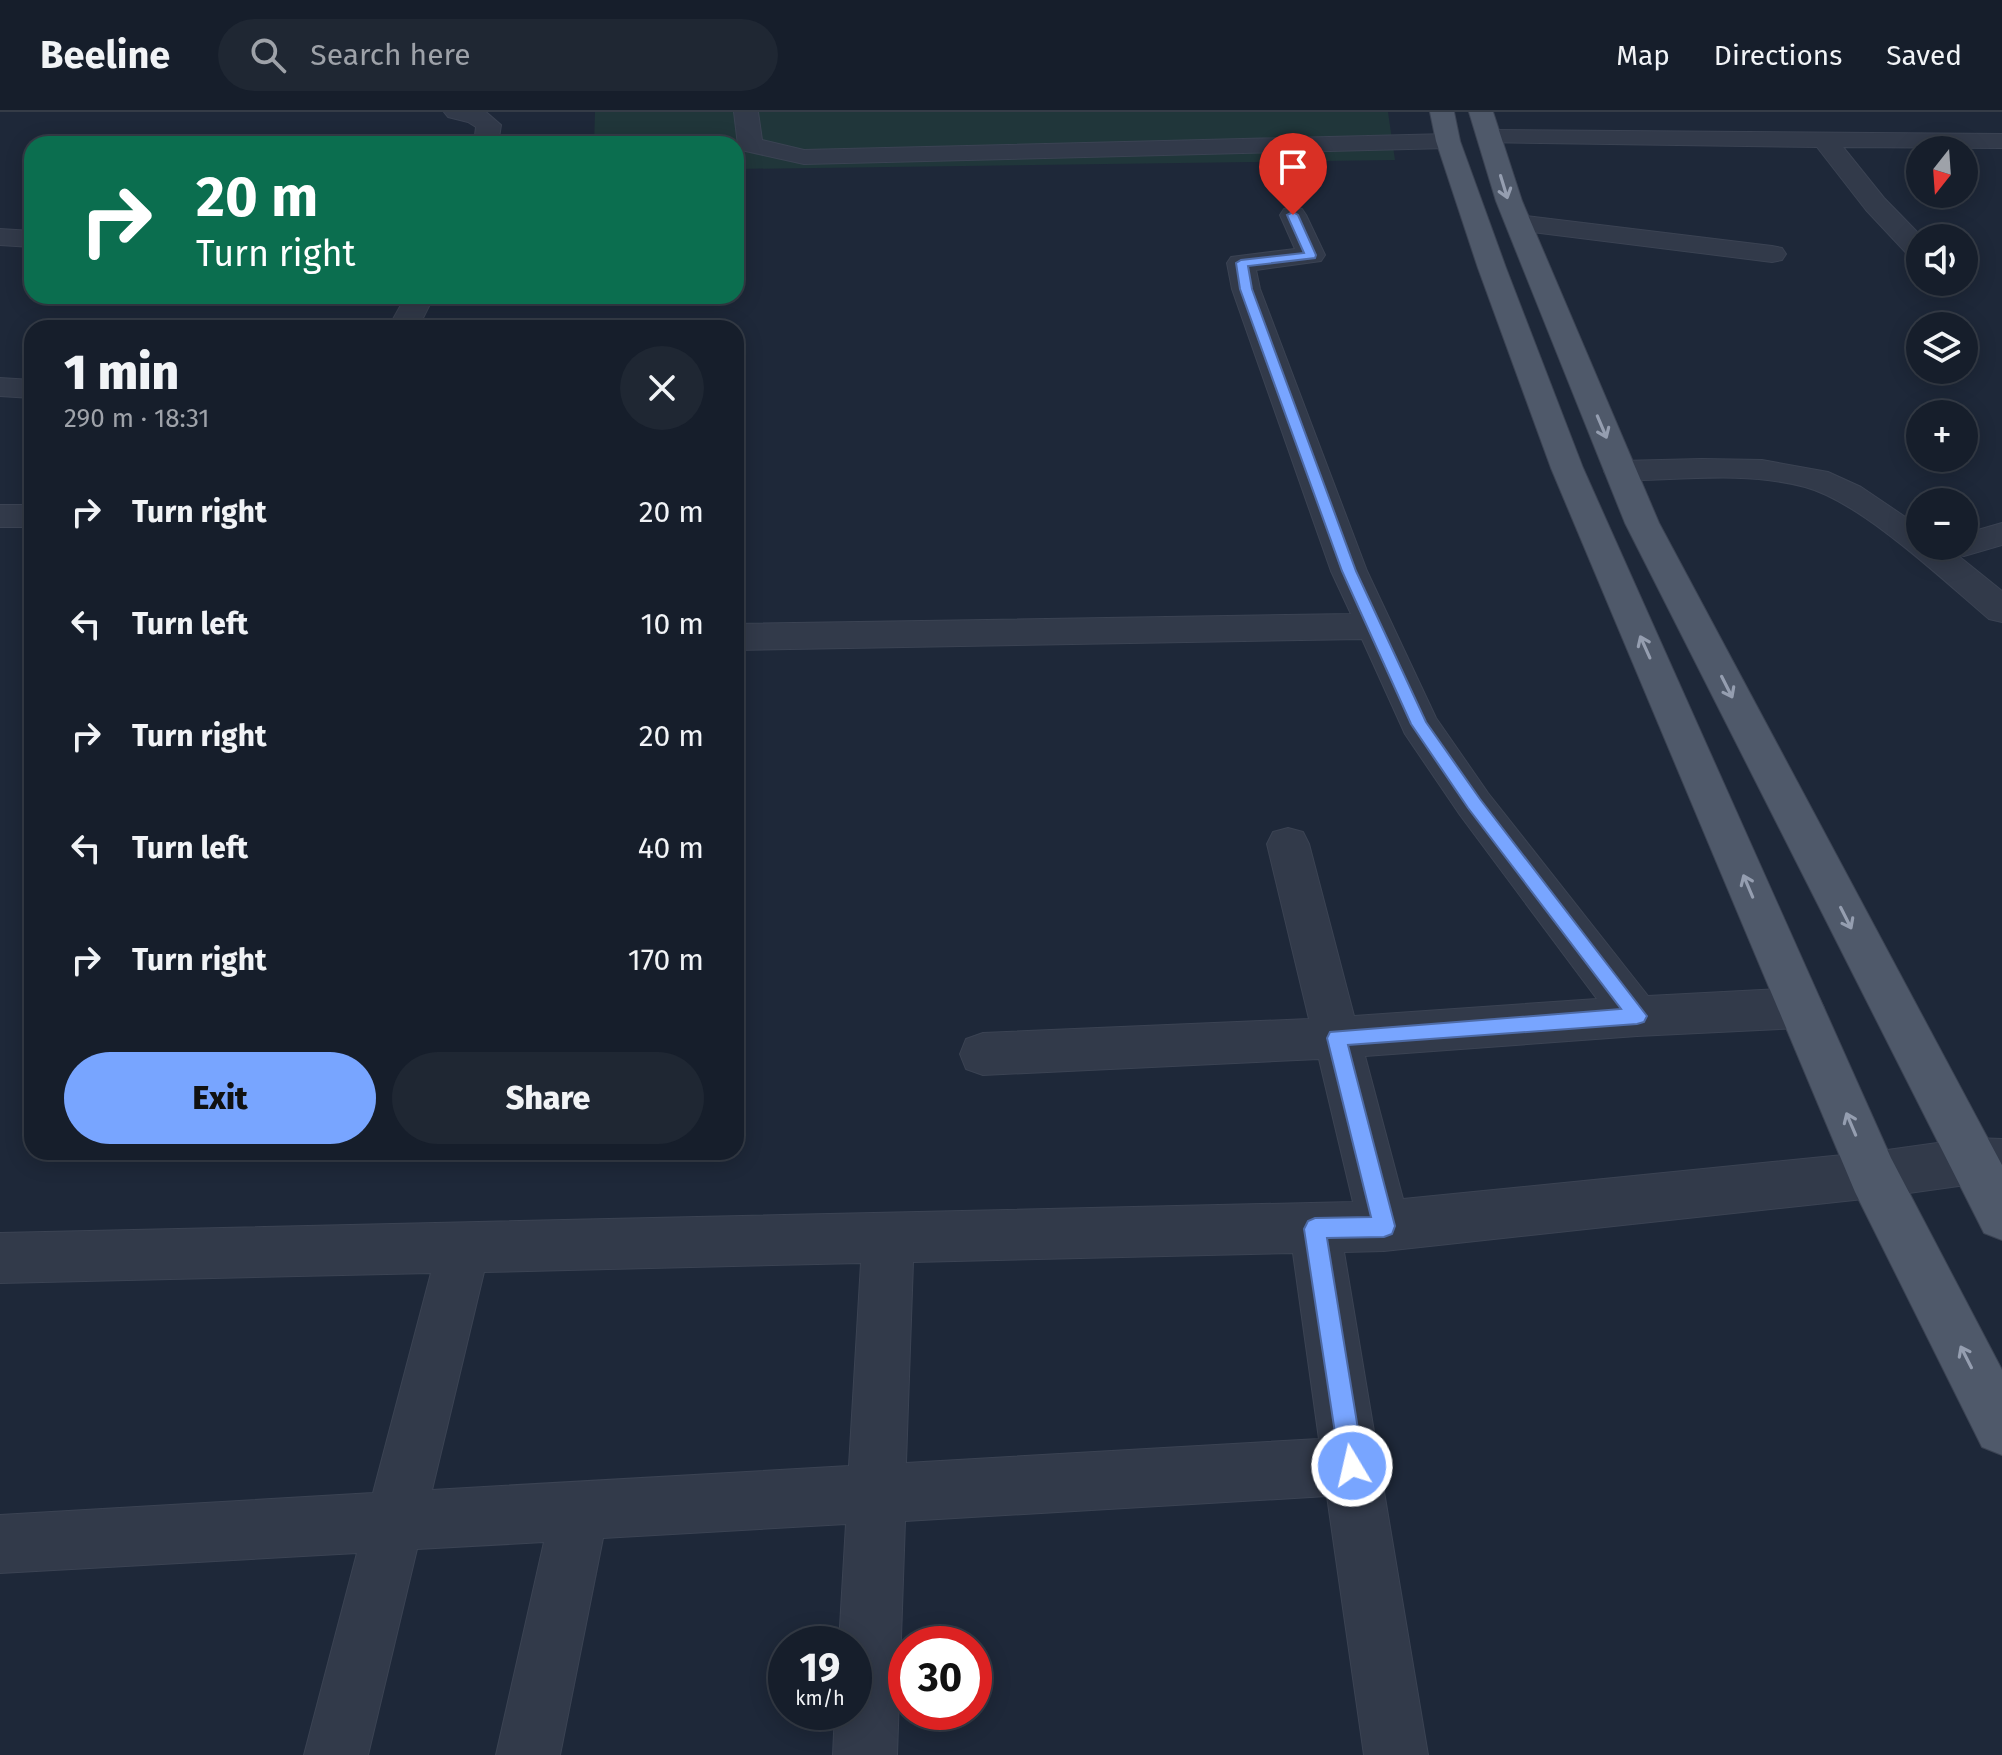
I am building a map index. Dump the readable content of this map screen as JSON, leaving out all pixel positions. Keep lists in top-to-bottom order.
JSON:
{
  "north": "bottom",
  "page": {
    "header": "Beeline",
    "search": "Search here",
    "nav": ["Map", "Directions", "Saved"],
    "map_buttons": ["+", "−"],
    "turn": ["20 m", "Turn right"],
    "heading": ["1 min", "290 m · 18:31"],
    "list": [
      {
        "name": "Turn right",
        "value": "20 m"
      },
      {
        "name": "Turn left",
        "value": "10 m"
      },
      {
        "name": "Turn right",
        "value": "20 m"
      },
      {
        "name": "Turn left",
        "value": "40 m"
      },
      {
        "name": "Turn right",
        "value": "170 m"
      }
    ],
    "buttons": ["Exit", "Share"],
    "speed": "19 km/h",
    "limit": "30"
  }
}
